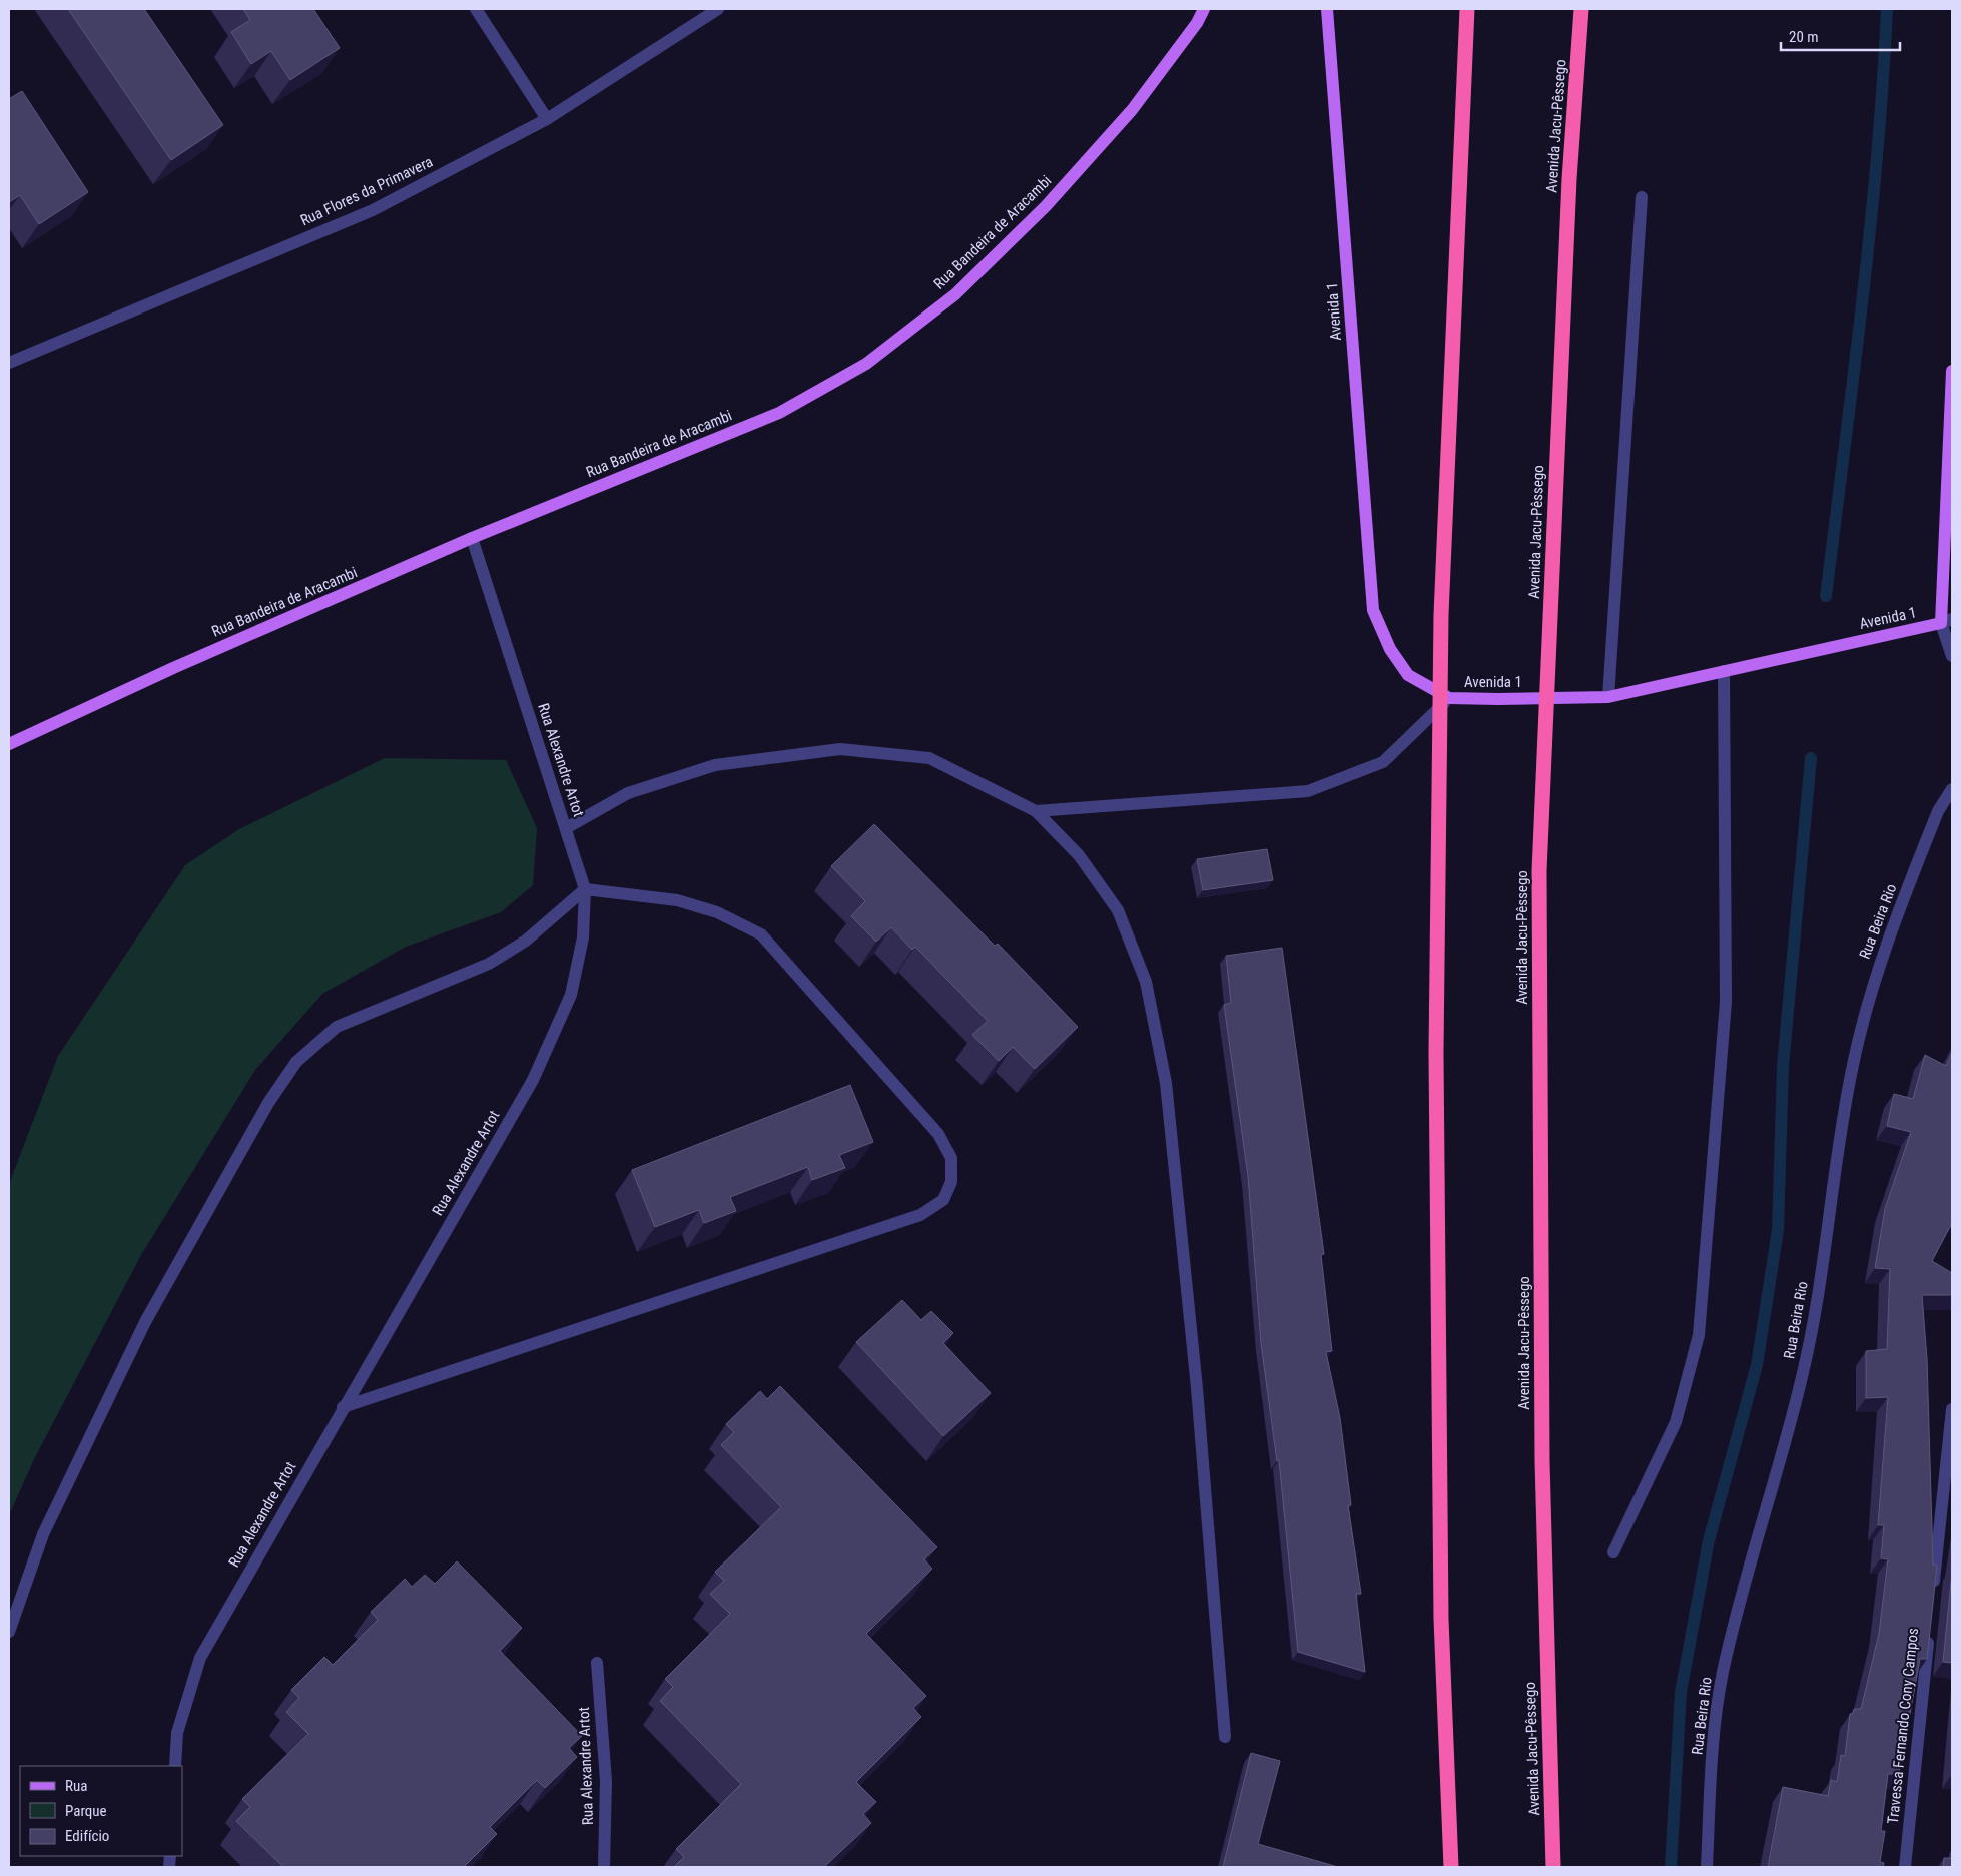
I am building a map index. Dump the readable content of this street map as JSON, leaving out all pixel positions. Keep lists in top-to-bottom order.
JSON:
{
  "streets": {
    "highway": ["Avenida Jacu-Pêssego"],
    "main road": ["Rua Bandeira de Aracambi", "Avenida 1"],
    "street": [
      "Rua Flores da Primavera",
      "Rua Alexandre Artot",
      "Rua Beira Rio",
      "Travessa Fernando Cony Campos"
    ]
  },
  "crossings": [
    ["Rua Bandeira de Aracambi", "Rua Alexandre Artot"]
  ],
  "legend": ["Rua", "Parque", "Edifício"],
  "scale_bar": "20 m"
}
